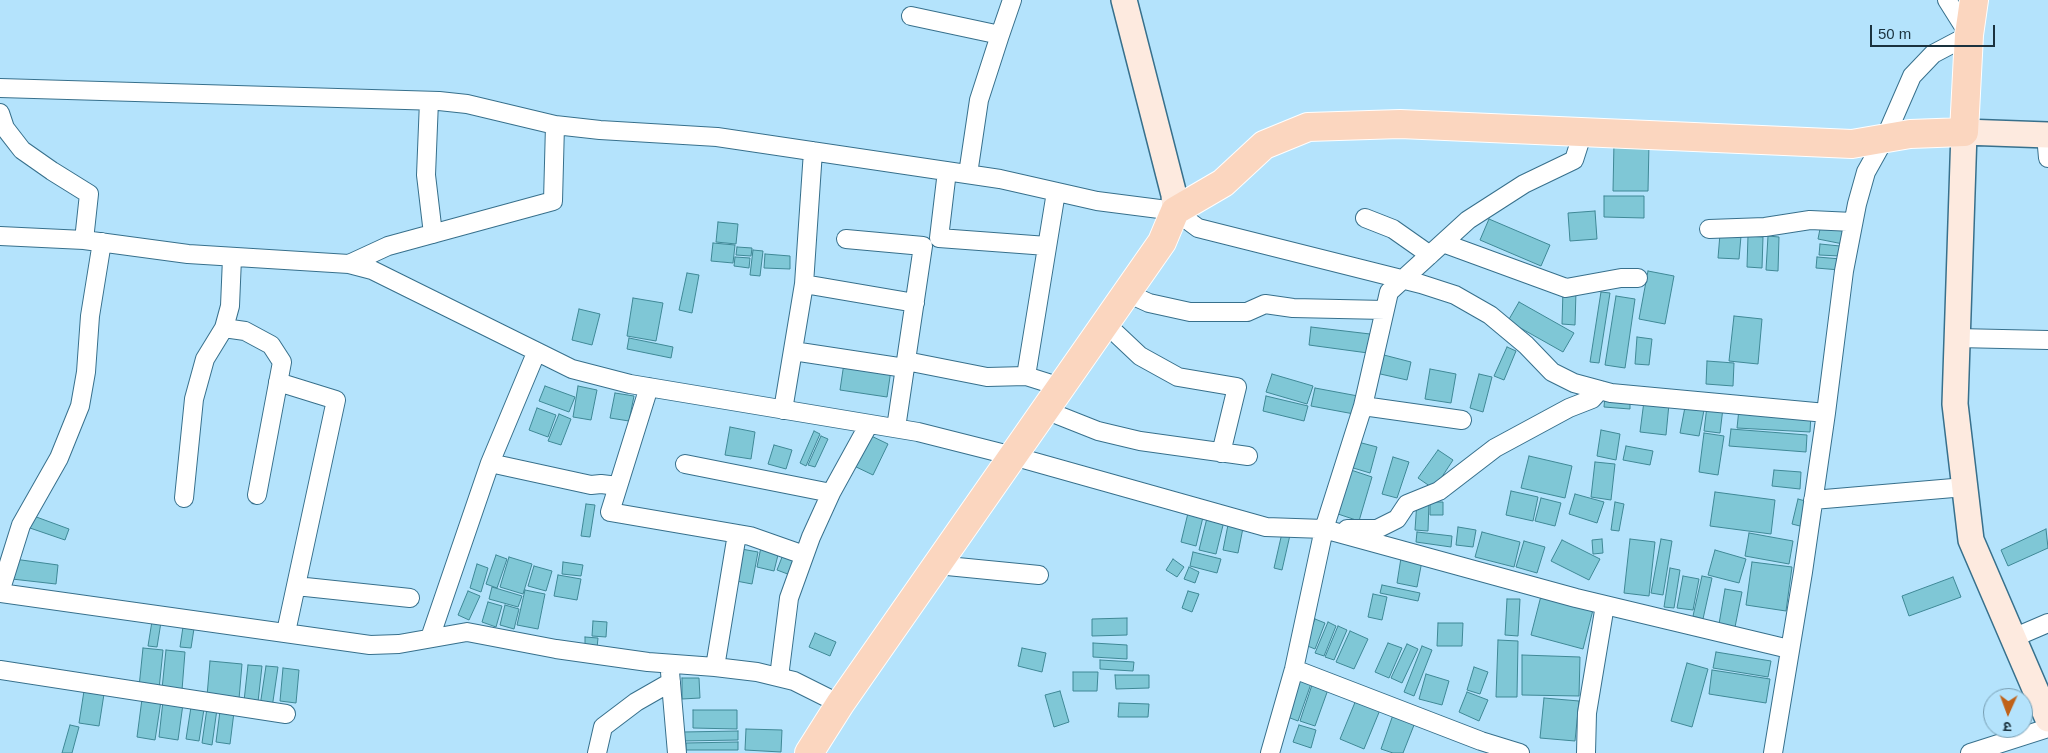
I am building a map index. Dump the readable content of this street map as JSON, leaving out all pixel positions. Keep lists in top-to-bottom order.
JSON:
{
  "scale_bar": "50 m",
  "north": "bottom"
}
